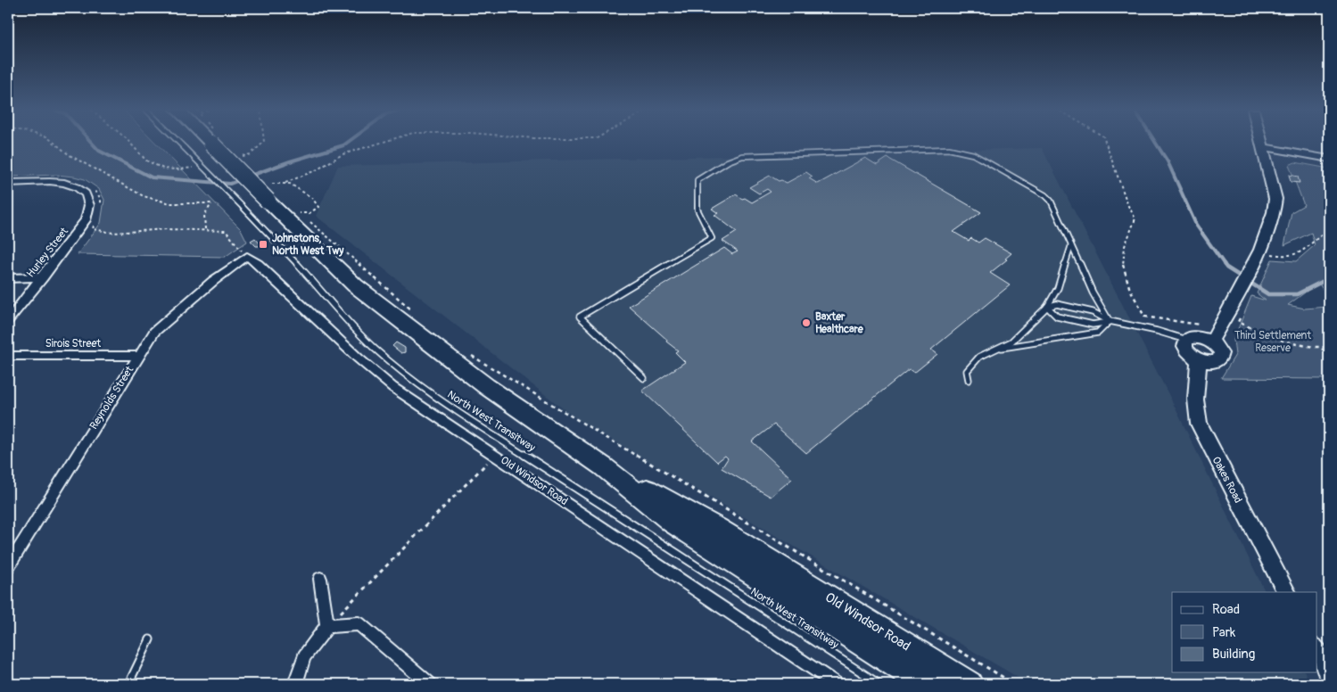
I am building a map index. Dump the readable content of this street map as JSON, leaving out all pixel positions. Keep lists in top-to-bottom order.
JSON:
{
  "streets": {
    "highway": ["Old Windsor Road"],
    "street": [
      "Hurley Street",
      "Sirois Street",
      "Reynolds Street",
      "Oakes Road"
    ],
    "lane": ["North West Transitway"]
  },
  "crossings": [
    ["Sirois Street", "Reynolds Street"],
    ["Reynolds Street", "Old Windsor Road"]
  ],
  "parks": ["Third Settlement Reserve"],
  "places": {
    "transit": ["Johnstons, North West Twy"],
    "other": ["Baxter Healthcare"]
  },
  "legend": ["Road", "Park", "Building"]
}
